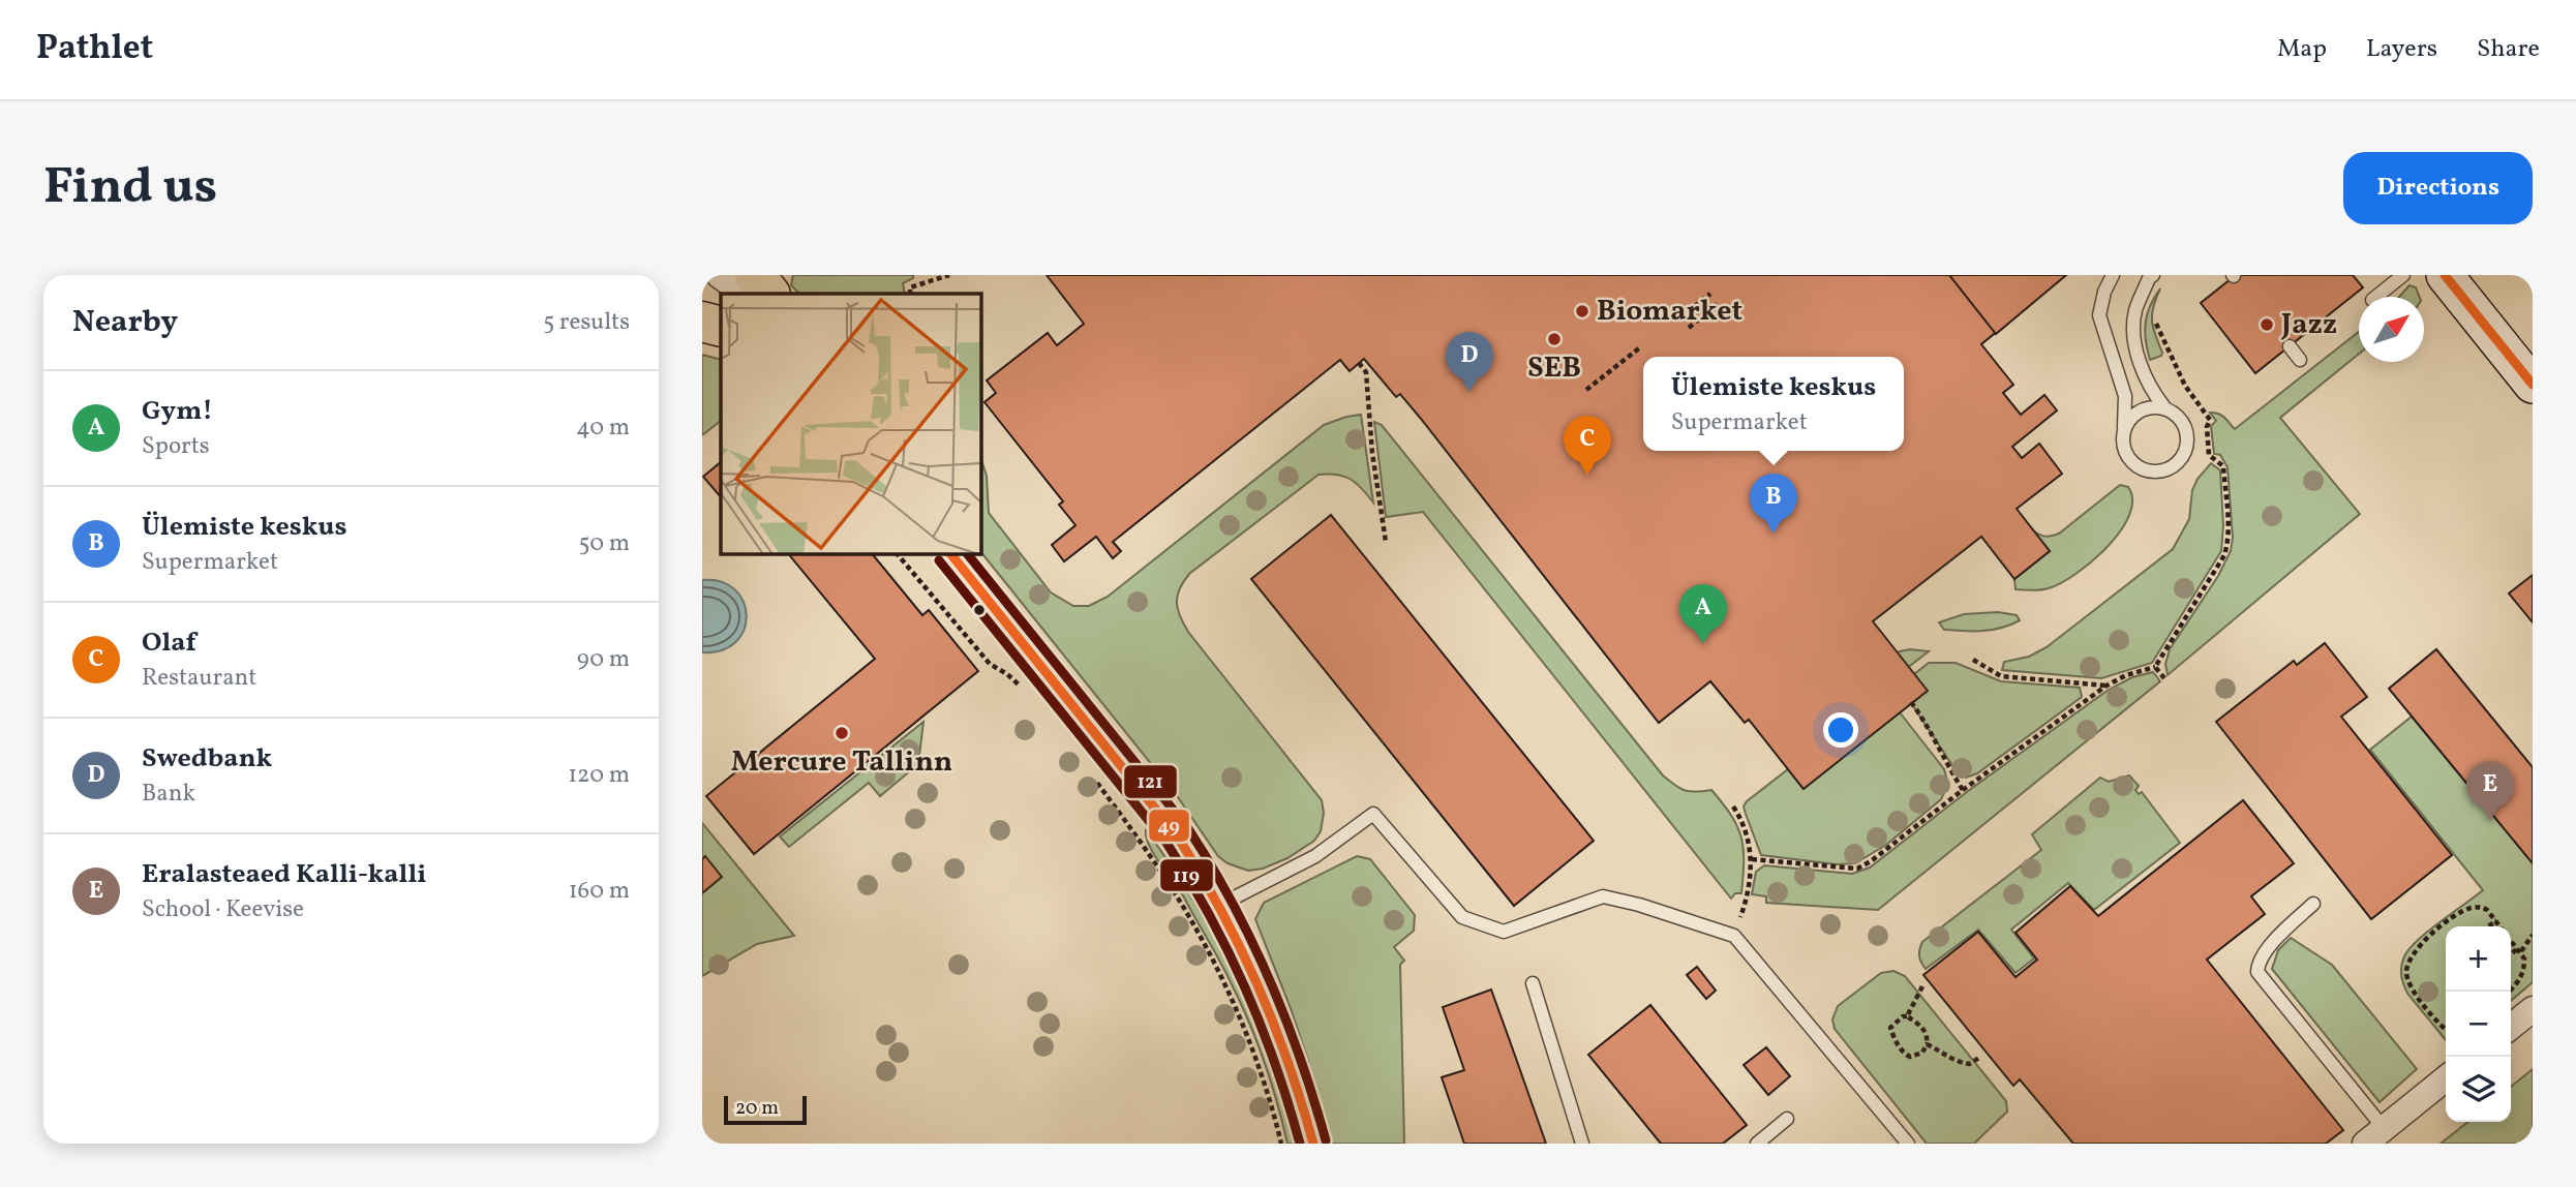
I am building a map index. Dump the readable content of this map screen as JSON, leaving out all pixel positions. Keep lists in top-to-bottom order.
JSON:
{
  "places": [
    "Biomarket",
    "Jazz",
    "SEB",
    "Mercure Tallinn"
  ],
  "lines": ["transit line 49", "transit line 121", "transit line 119"],
  "scale_bar": "20 m",
  "north": "top right",
  "page": {
    "header": "Pathlet",
    "nav": ["Map", "Layers", "Share"],
    "buttons": "Directions",
    "title": "Find us",
    "heading": ["Nearby", "5 results"],
    "pins": [
      "D",
      "C",
      "B",
      "A",
      "E"
    ],
    "popup": ["Ülemiste keskus", "Supermarket"],
    "list": [
      {
        "mark": "A",
        "name": "Gym!",
        "note": "Sports",
        "value": "40 m"
      },
      {
        "mark": "B",
        "name": "Ülemiste keskus",
        "note": "Supermarket",
        "value": "50 m"
      },
      {
        "mark": "C",
        "name": "Olaf",
        "note": "Restaurant",
        "value": "90 m"
      },
      {
        "mark": "D",
        "name": "Swedbank",
        "note": "Bank",
        "value": "120 m"
      },
      {
        "mark": "E",
        "name": "Eralasteaed Kalli-kalli",
        "note": "School · Keevise",
        "value": "160 m"
      }
    ],
    "map_buttons": ["+", "−"],
    "scale": "20 m"
  }
}
